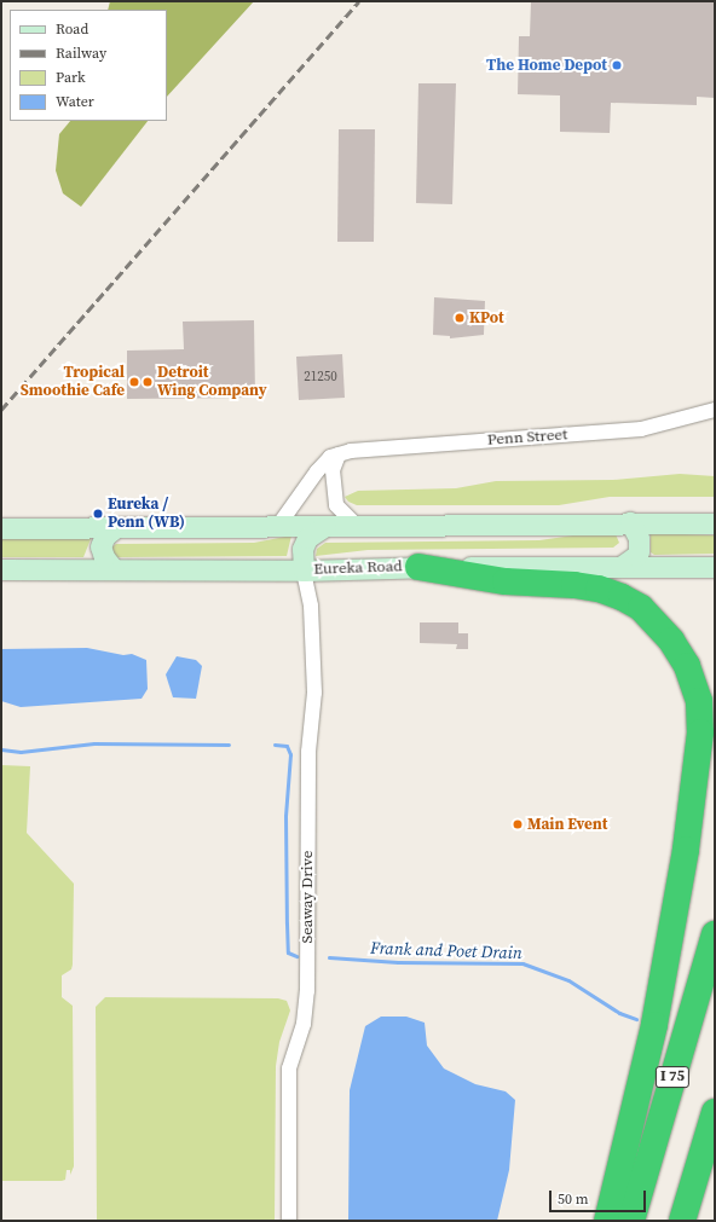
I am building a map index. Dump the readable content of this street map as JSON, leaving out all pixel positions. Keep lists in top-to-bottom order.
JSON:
{
  "streets": {
    "highway": ["I 75"],
    "main road": ["Eureka Road"],
    "street": ["Penn Street", "Seaway Drive"]
  },
  "crossings": [
    ["Eureka Road", "Seaway Drive"]
  ],
  "water": ["Frank and Poet Drain"],
  "places": [
    "The Home Depot",
    "KPot",
    "Tropical Smoothie Cafe",
    "Detroit Wing Company",
    "Eureka / Penn (WB)",
    "Main Event"
  ],
  "house_numbers": ["21250"],
  "legend": [
    "Road",
    "Railway",
    "Park",
    "Water"
  ],
  "scale_bar": "50 m"
}
